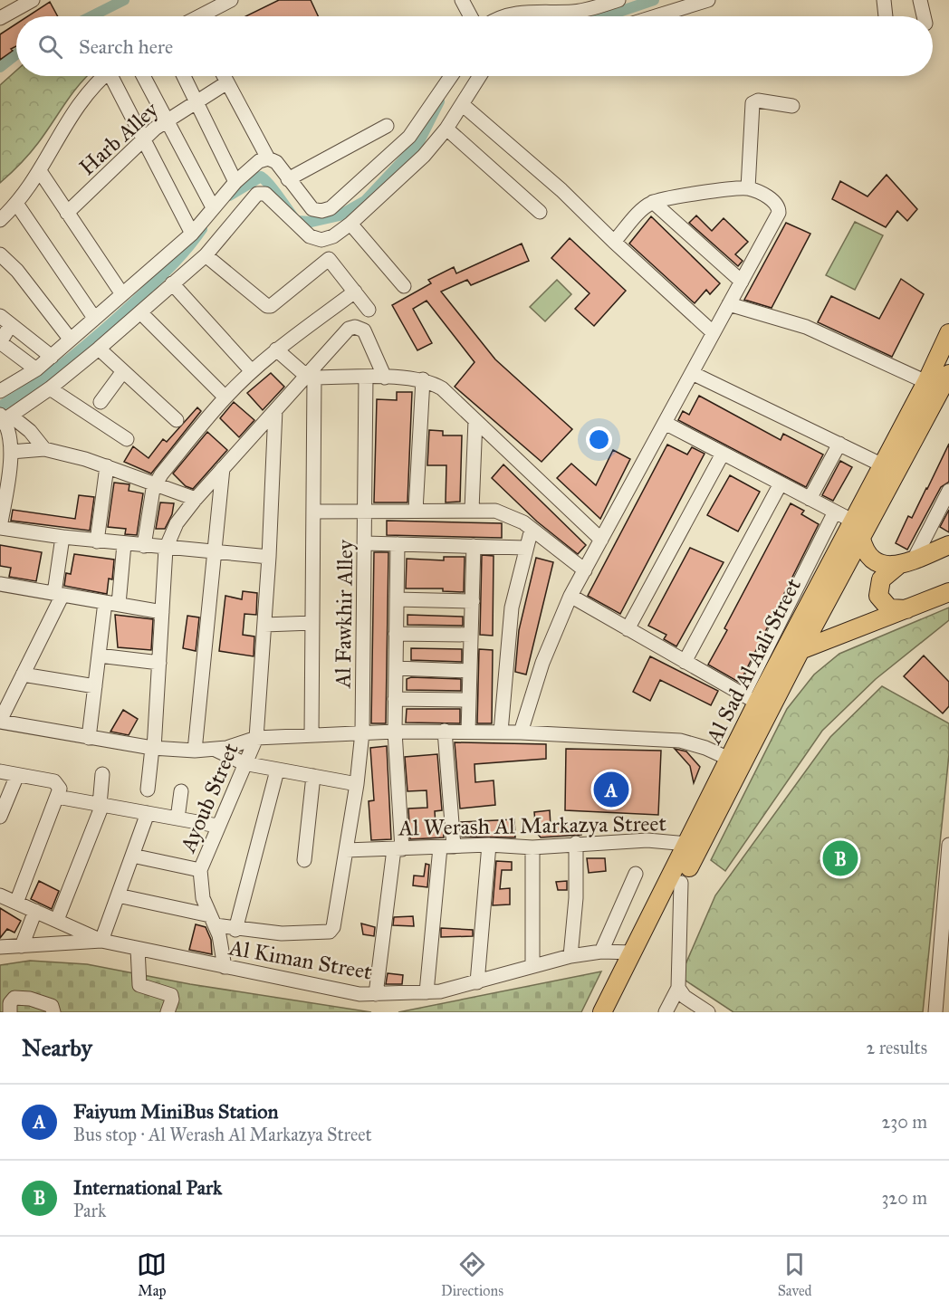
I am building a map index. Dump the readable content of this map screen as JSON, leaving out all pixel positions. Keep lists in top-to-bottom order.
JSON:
{
  "streets": {
    "main road": ["Al Sad Al Aali Street"],
    "street": [
      "Harb Alley",
      "Al Fawkhir Alley",
      "Ayoub Street",
      "Al Werash Al Markazya Street",
      "Al Kiman Street"
    ]
  },
  "crossings": [
    ["Al Fawkhir Alley", "Al Werash Al Markazya Street"],
    ["Al Sad Al Aali Street", "Al Werash Al Markazya Street"],
    ["Al Sad Al Aali Street", "Al Kiman Street"],
    ["Ayoub Street", "Al Kiman Street"]
  ],
  "page": {
    "search": "Search here",
    "pins": ["A", "B"],
    "heading": ["Nearby", "2 results"],
    "list": [
      {
        "mark": "A",
        "name": "Faiyum MiniBus Station",
        "note": "Bus stop · Al Werash Al Markazya Street",
        "value": "230 m"
      },
      {
        "mark": "B",
        "name": "International Park",
        "note": "Park",
        "value": "320 m"
      }
    ],
    "nav": ["Map", "Directions", "Saved"]
  }
}
